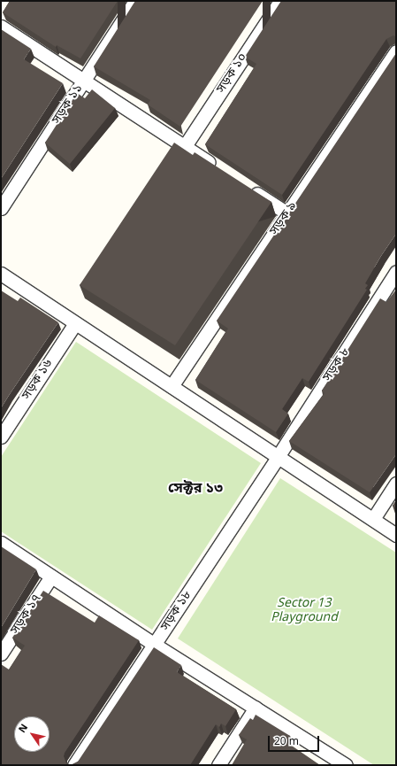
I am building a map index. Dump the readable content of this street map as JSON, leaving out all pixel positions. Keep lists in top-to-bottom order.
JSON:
{
  "streets": {
    "street": [
      "সড়ক ১০",
      "সড়ক ১১",
      "সড়ক ৯",
      "সড়ক ৮",
      "সড়ক ১৬",
      "সড়ক ১৮",
      "সড়ক ১৭"
    ]
  },
  "crossings": [
    ["সড়ক ৮", "সড়ক ১৮"]
  ],
  "districts": ["সেক্টর ১৩"],
  "parks": ["Sector 13 Playground"],
  "scale_bar": "20 m",
  "north": "top left"
}
